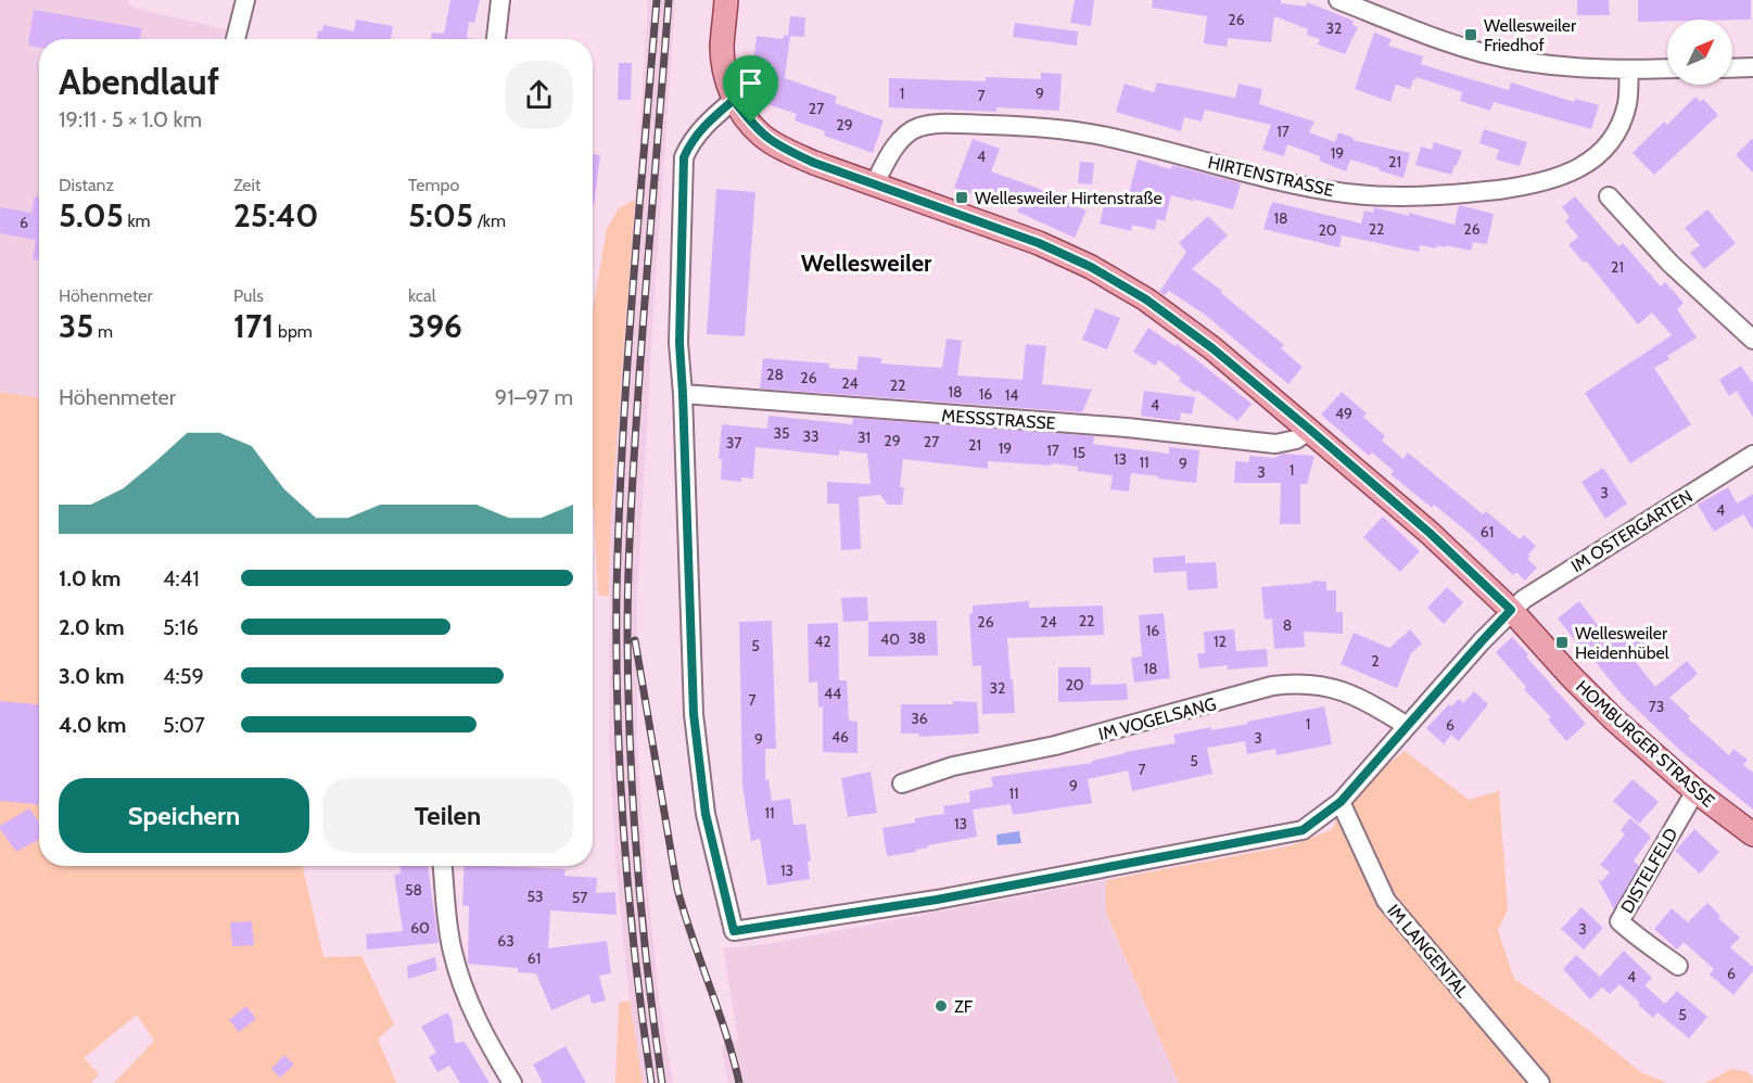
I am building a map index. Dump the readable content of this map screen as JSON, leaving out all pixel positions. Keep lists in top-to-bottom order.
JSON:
{
  "streets": {
    "main road": ["HOMBURGER STRASSE"],
    "street": [
      "HIRTENSTRASSE",
      "MESSSTRASSE",
      "IM OSTERGARTEN",
      "IM VOGELSANG",
      "DISTELFELD",
      "IM LANGENTAL"
    ]
  },
  "crossings": [
    ["HIRTENSTRASSE", "HOMBURGER STRASSE"],
    ["MESSSTRASSE", "IM OSTERGARTEN"],
    ["MESSSTRASSE", "HOMBURGER STRASSE"],
    ["IM OSTERGARTEN", "IM VOGELSANG"],
    ["IM OSTERGARTEN", "HOMBURGER STRASSE"],
    ["IM OSTERGARTEN", "IM LANGENTAL"],
    ["HOMBURGER STRASSE", "DISTELFELD"]
  ],
  "districts": ["Wellesweiler"],
  "places": {
    "transit": ["Wellesweiler Friedhof", "Wellesweiler Hirtenstraße", "Wellesweiler Heidenhübel"],
    "other": ["ZF"]
  },
  "house_numbers": [
    "26",
    "32",
    "1",
    "9",
    "7",
    "27",
    "29",
    "17",
    "19",
    "4",
    "21",
    "18",
    "6",
    "22",
    "26",
    "20",
    "21",
    "28",
    "26",
    "24",
    "22",
    "18",
    "16",
    "14",
    "4",
    "49",
    "35",
    "33",
    "31",
    "29",
    "27",
    "37",
    "21",
    "19",
    "17",
    "15",
    "13",
    "11",
    "9",
    "1",
    "3",
    "3",
    "4",
    "61",
    "22",
    "26",
    "24",
    "8",
    "16",
    "38",
    "40",
    "42",
    "12",
    "5",
    "2",
    "18",
    "20",
    "32",
    "44",
    "7",
    "73",
    "36",
    "1",
    "6",
    "46",
    "3",
    "9",
    "5",
    "7",
    "9",
    "11",
    "11",
    "13",
    "13",
    "58",
    "53",
    "57",
    "60",
    "3",
    "63",
    "61",
    "6",
    "4",
    "5"
  ],
  "north": "top right",
  "page": {
    "heading": ["Abendlauf", "19:11 · 5 × 1.0 km"],
    "stats": [
      ["Distanz", "5.05 km"],
      ["Zeit", "25:40"],
      ["Tempo", "5:05 /km"],
      ["Höhenmeter", "35 m"],
      ["Puls", "171 bpm"],
      ["kcal", "396"]
    ],
    "chart": ["Höhenmeter", "91–97 m"],
    "list": [
      {
        "name": "1.0 km",
        "note": "4:41"
      },
      {
        "name": "2.0 km",
        "note": "5:16"
      },
      {
        "name": "3.0 km",
        "note": "4:59"
      },
      {
        "name": "4.0 km",
        "note": "5:07"
      }
    ],
    "buttons": ["Speichern", "Teilen"]
  }
}
